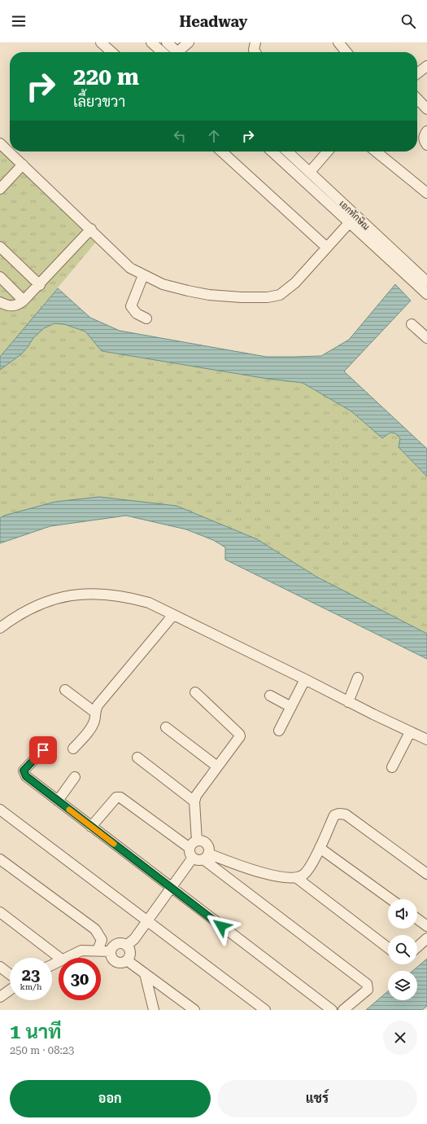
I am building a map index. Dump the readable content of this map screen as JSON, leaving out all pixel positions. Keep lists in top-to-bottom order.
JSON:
{
  "streets": {
    "street": ["เอกทักษิณ"]
  },
  "page": {
    "header": "Headway",
    "turn": ["220 m", "เลี้ยวขวา"],
    "speed": "23 km/h",
    "limit": "30",
    "heading": ["1 นาที", "250 m · 08:23"],
    "buttons": ["ออก", "แชร์"]
  }
}
